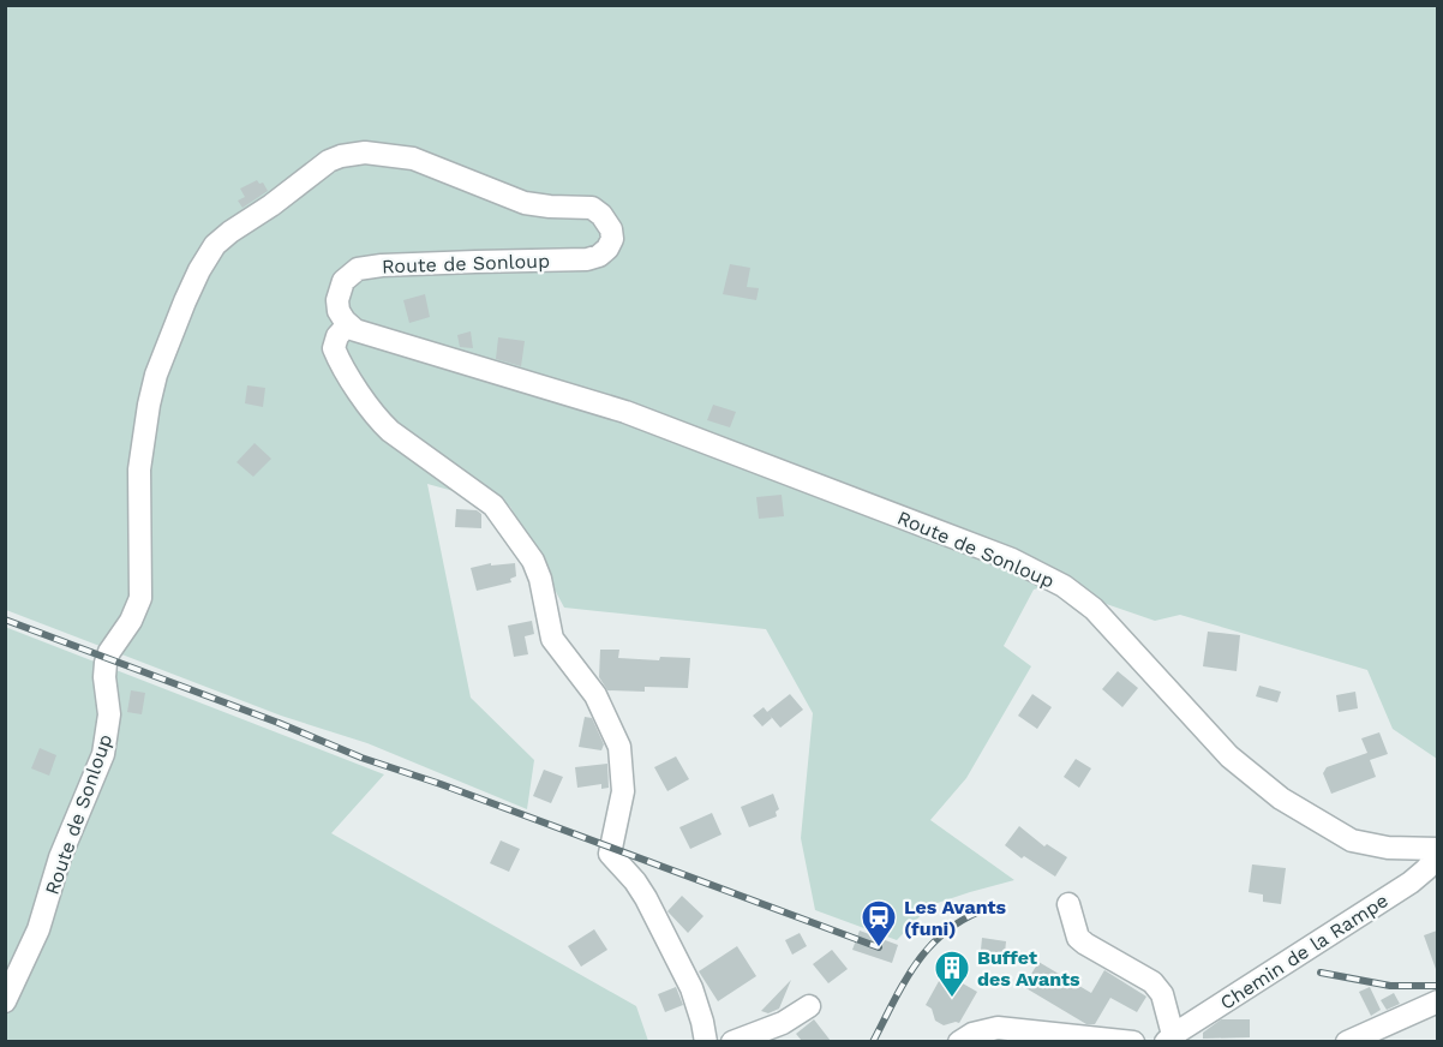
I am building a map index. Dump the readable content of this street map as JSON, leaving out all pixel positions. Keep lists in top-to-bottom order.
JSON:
{
  "streets": {
    "street": ["Route de Sonloup", "Chemin de la Rampe"]
  },
  "places": {
    "station": ["Les Avants (funi)"],
    "building": ["Buffet des Avants"]
  }
}
